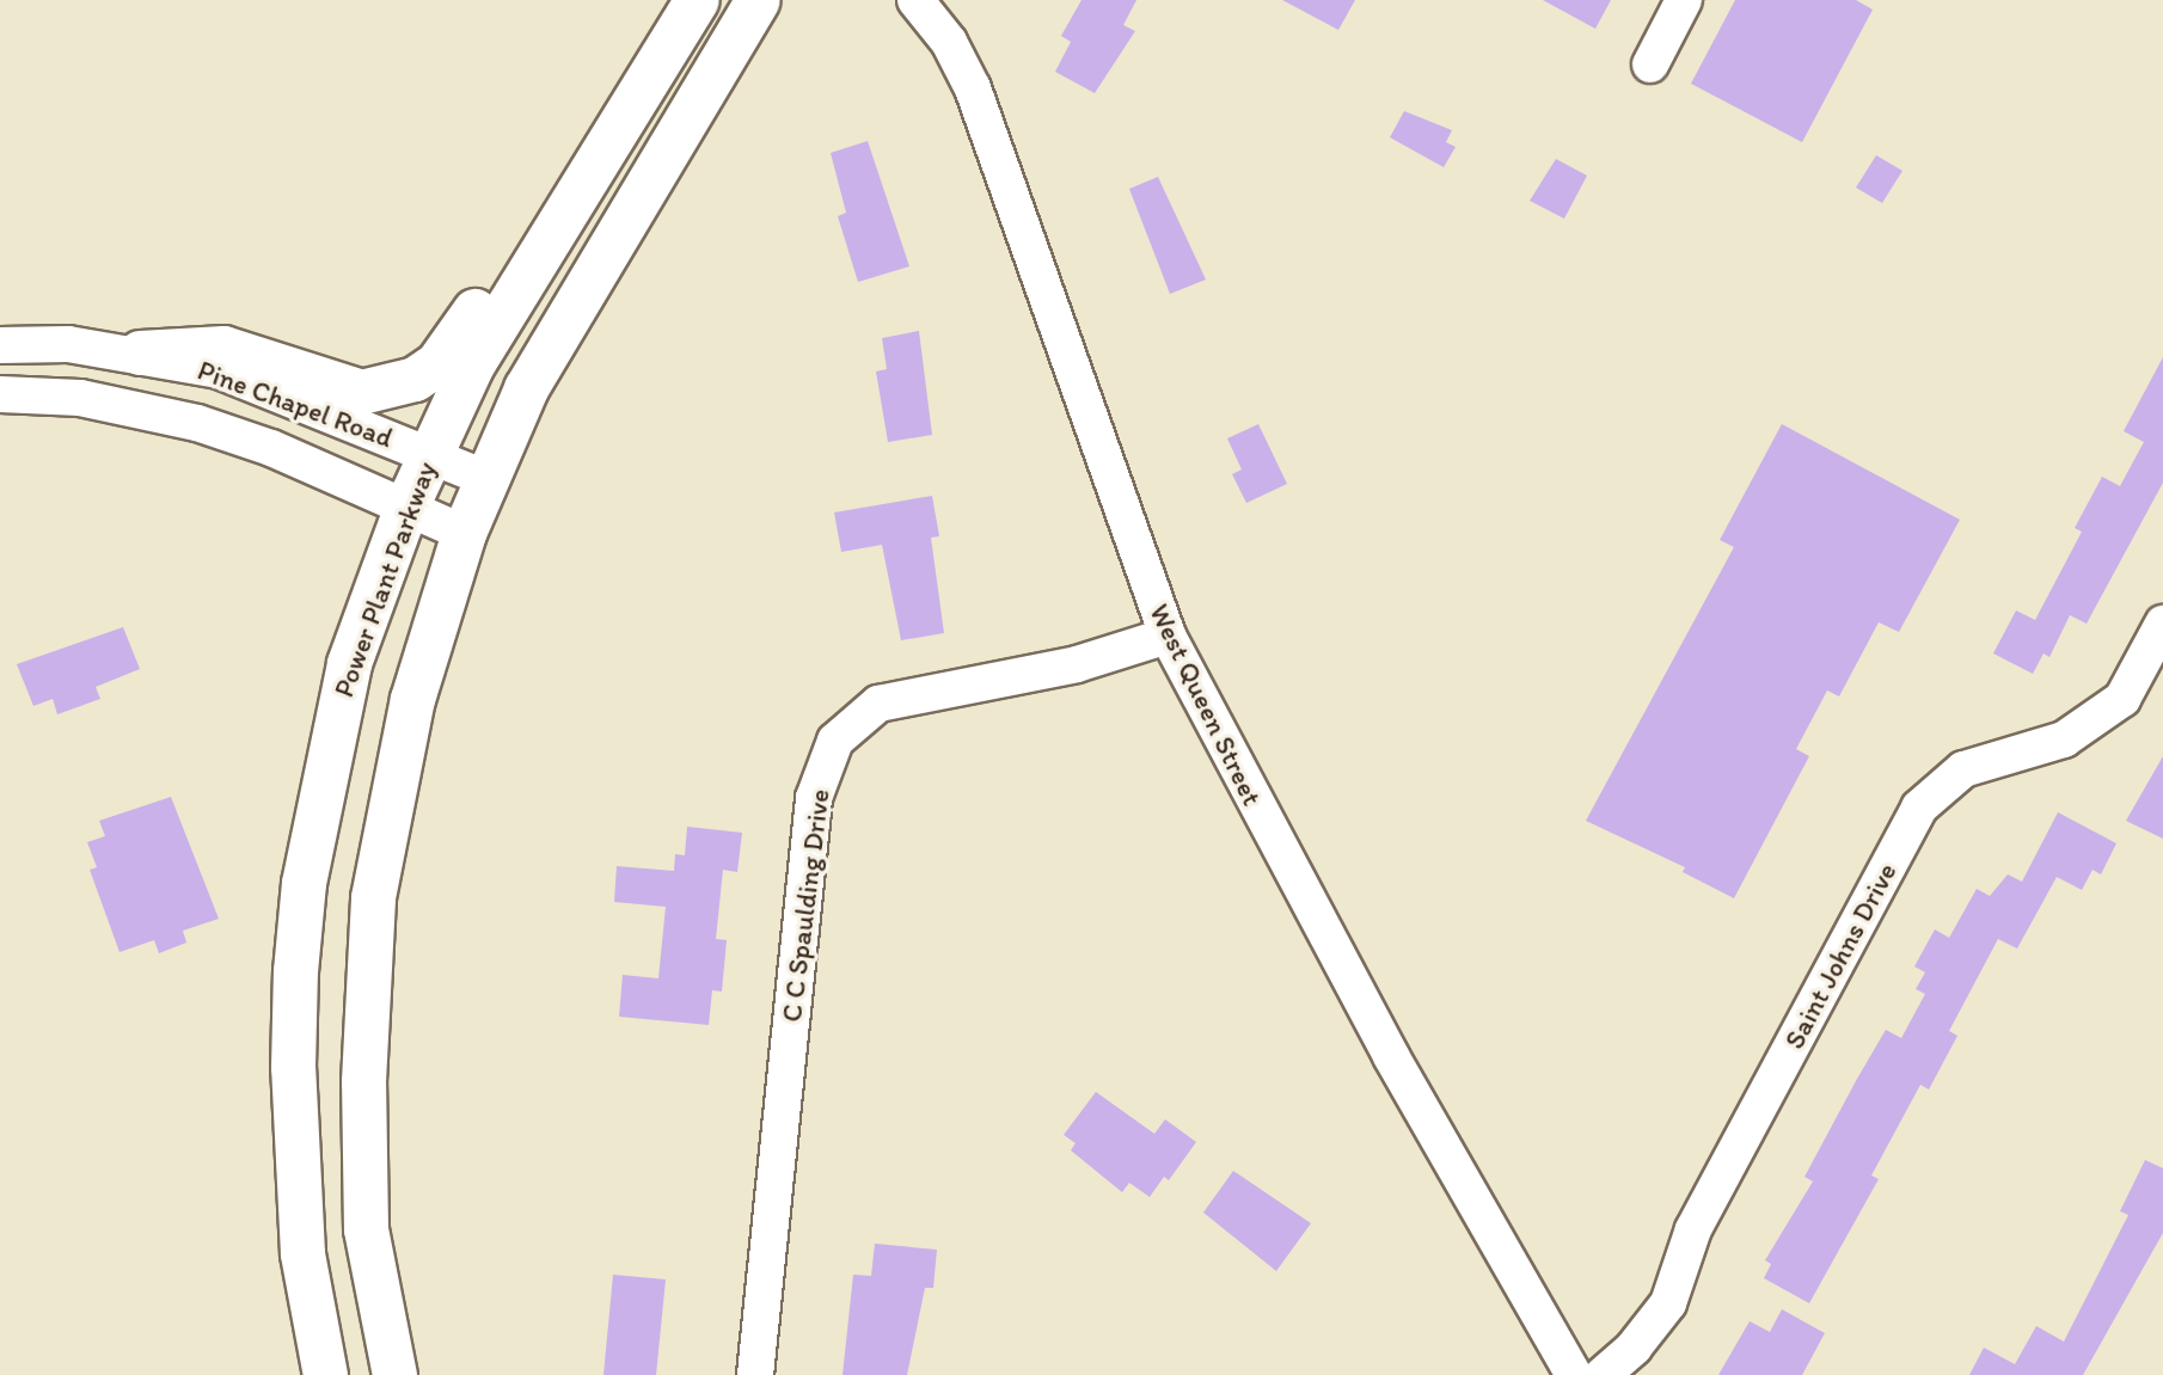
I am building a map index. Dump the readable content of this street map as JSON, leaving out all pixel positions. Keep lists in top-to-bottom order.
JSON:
{
  "streets": {
    "main road": ["Power Plant Parkway"],
    "street": [
      "Pine Chapel Road",
      "West Queen Street",
      "C C Spaulding Drive",
      "Saint Johns Drive"
    ]
  },
  "crossings": [
    ["Pine Chapel Road", "Power Plant Parkway"],
    ["West Queen Street", "C C Spaulding Drive"]
  ]
}
